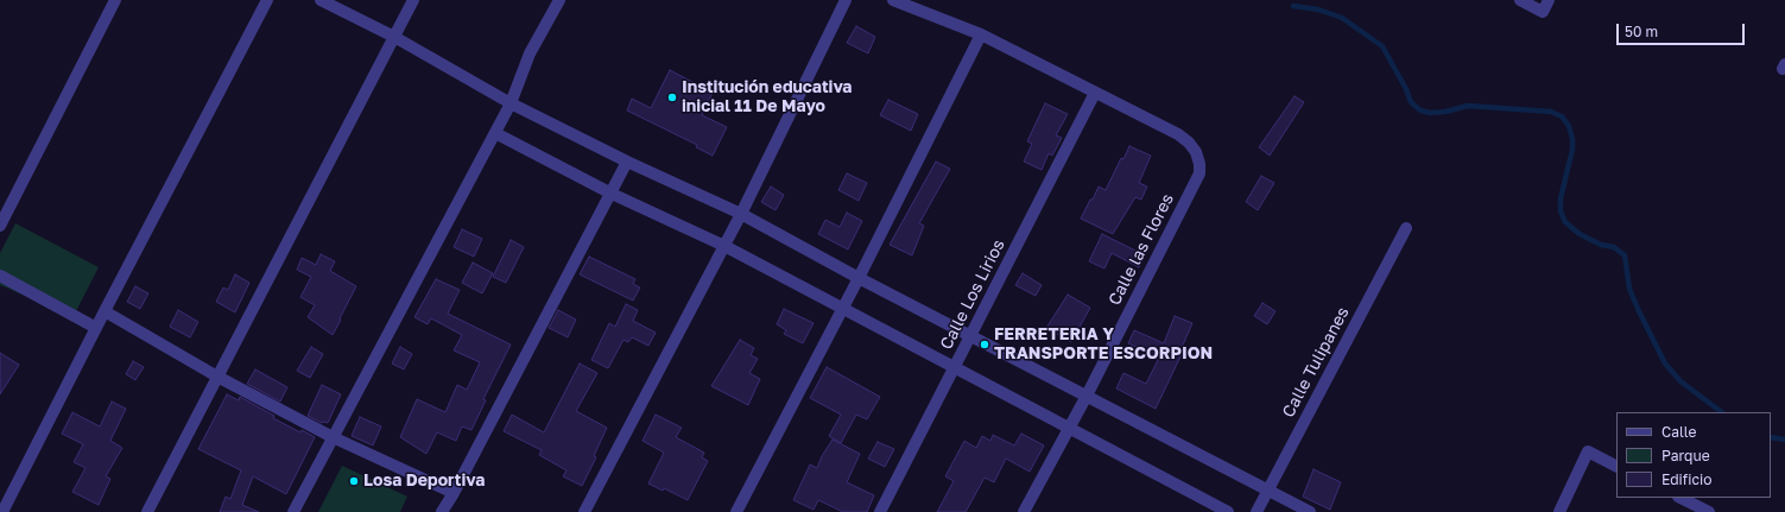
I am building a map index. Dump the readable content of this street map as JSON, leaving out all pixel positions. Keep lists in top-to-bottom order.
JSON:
{
  "streets": {
    "street": ["Calle las Flores", "Calle Los Lirios", "Calle Tulipanes"]
  },
  "crossings": [
    ["Calle las Flores", "Calle Los Lirios"]
  ],
  "places": ["Institución educativa inicial 11 De Mayo", "FERRETERIA Y TRANSPORTE ESCORPION", "Losa Deportiva"],
  "legend": ["Calle", "Parque", "Edificio"],
  "scale_bar": "50 m"
}
